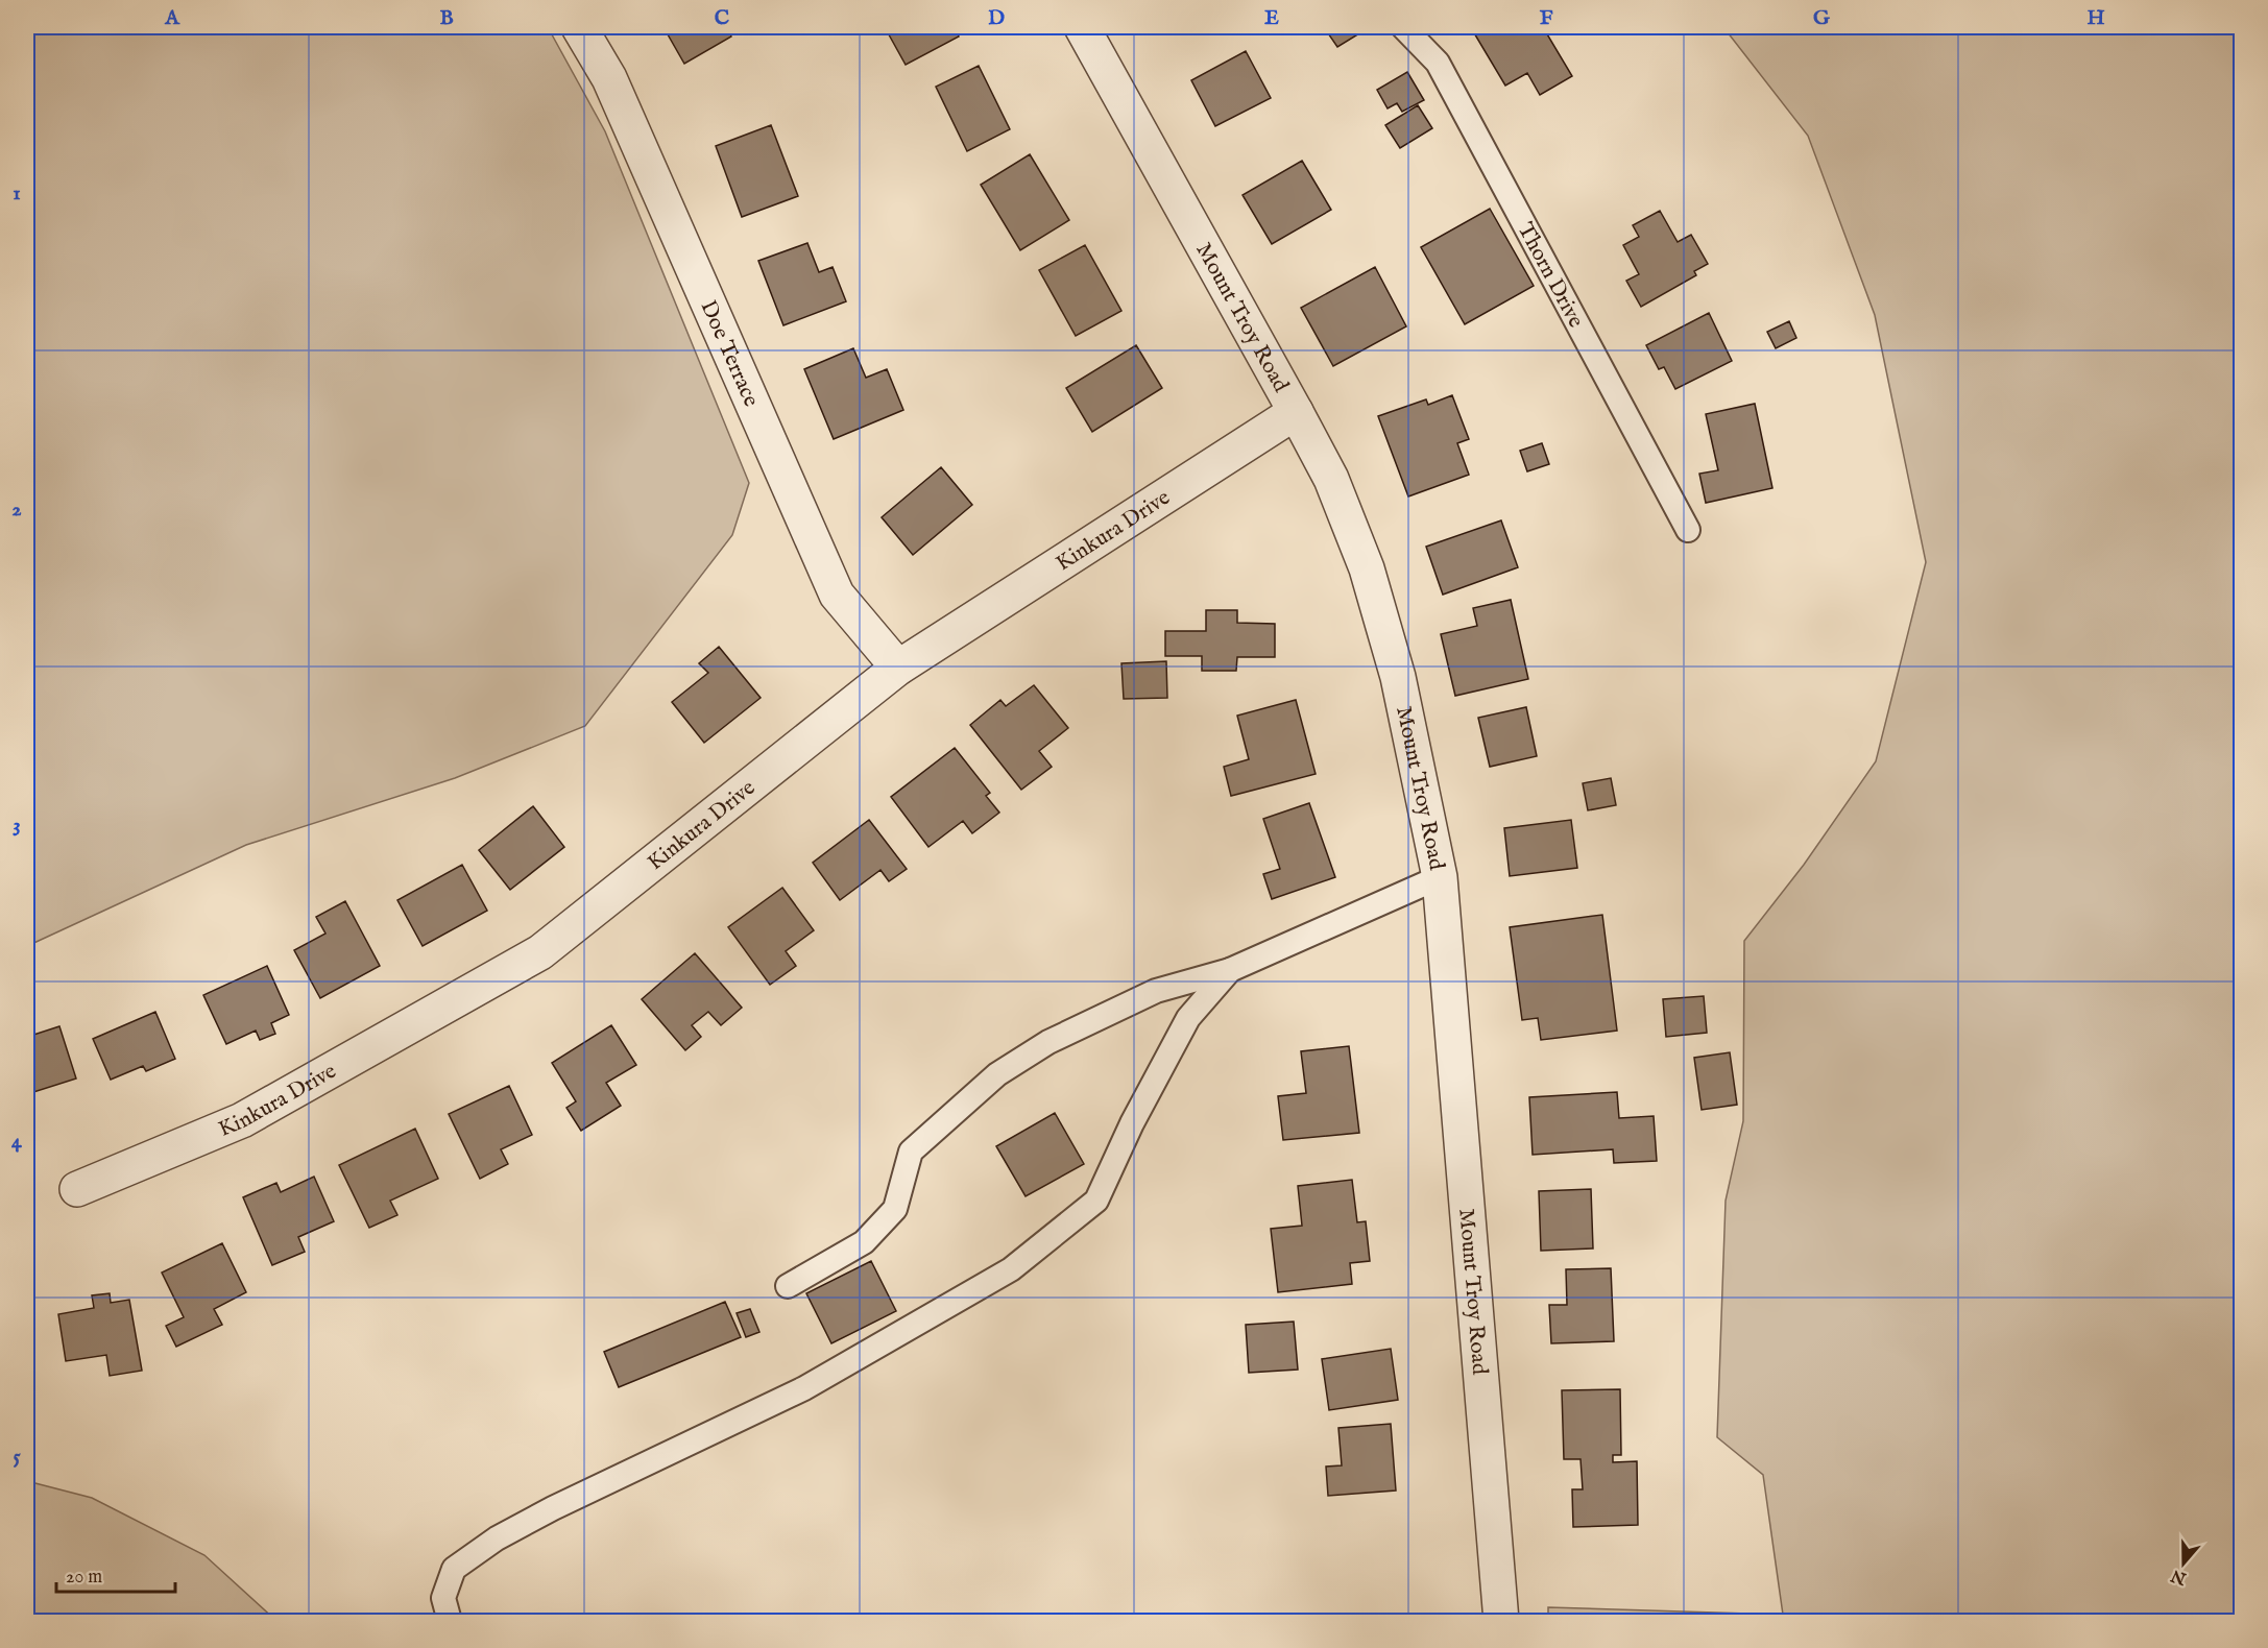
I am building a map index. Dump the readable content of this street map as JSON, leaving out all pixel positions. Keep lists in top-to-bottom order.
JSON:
{
  "streets": {
    "street": ["Mount Troy Road", "Doe Terrace", "Kinkura Drive"],
    "lane": ["Thorn Drive"]
  },
  "crossings": [
    ["Mount Troy Road", "Kinkura Drive"],
    ["Doe Terrace", "Kinkura Drive"]
  ],
  "scale_bar": "20 m",
  "north": "bottom",
  "grid": {
    "columns": [
      "A",
      "B",
      "C",
      "D",
      "E",
      "F",
      "G",
      "H"
    ],
    "rows": [
      "1",
      "2",
      "3",
      "4",
      "5"
    ]
  }
}
